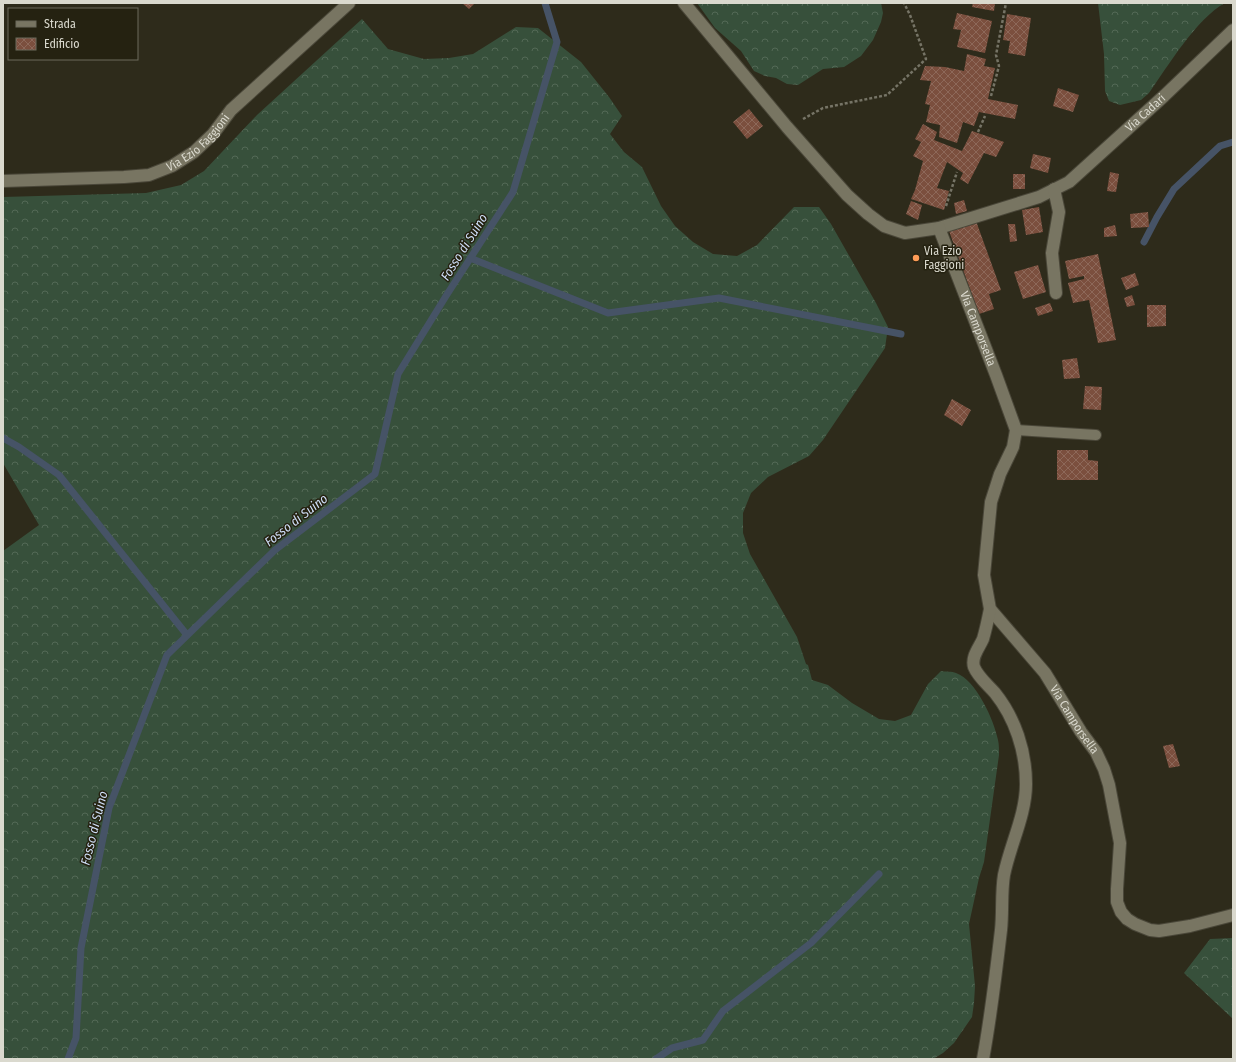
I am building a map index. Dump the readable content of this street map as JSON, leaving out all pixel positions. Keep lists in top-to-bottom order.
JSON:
{
  "streets": {
    "street": ["Via Cadari", "Via Ezio Faggioni", "Via Camporsella"]
  },
  "crossings": [
    ["Via Cadari", "Via Camporsella"]
  ],
  "water": ["Fosso di Suino"],
  "places": ["Via Ezio Faggioni"],
  "legend": ["Strada", "Edificio"]
}
